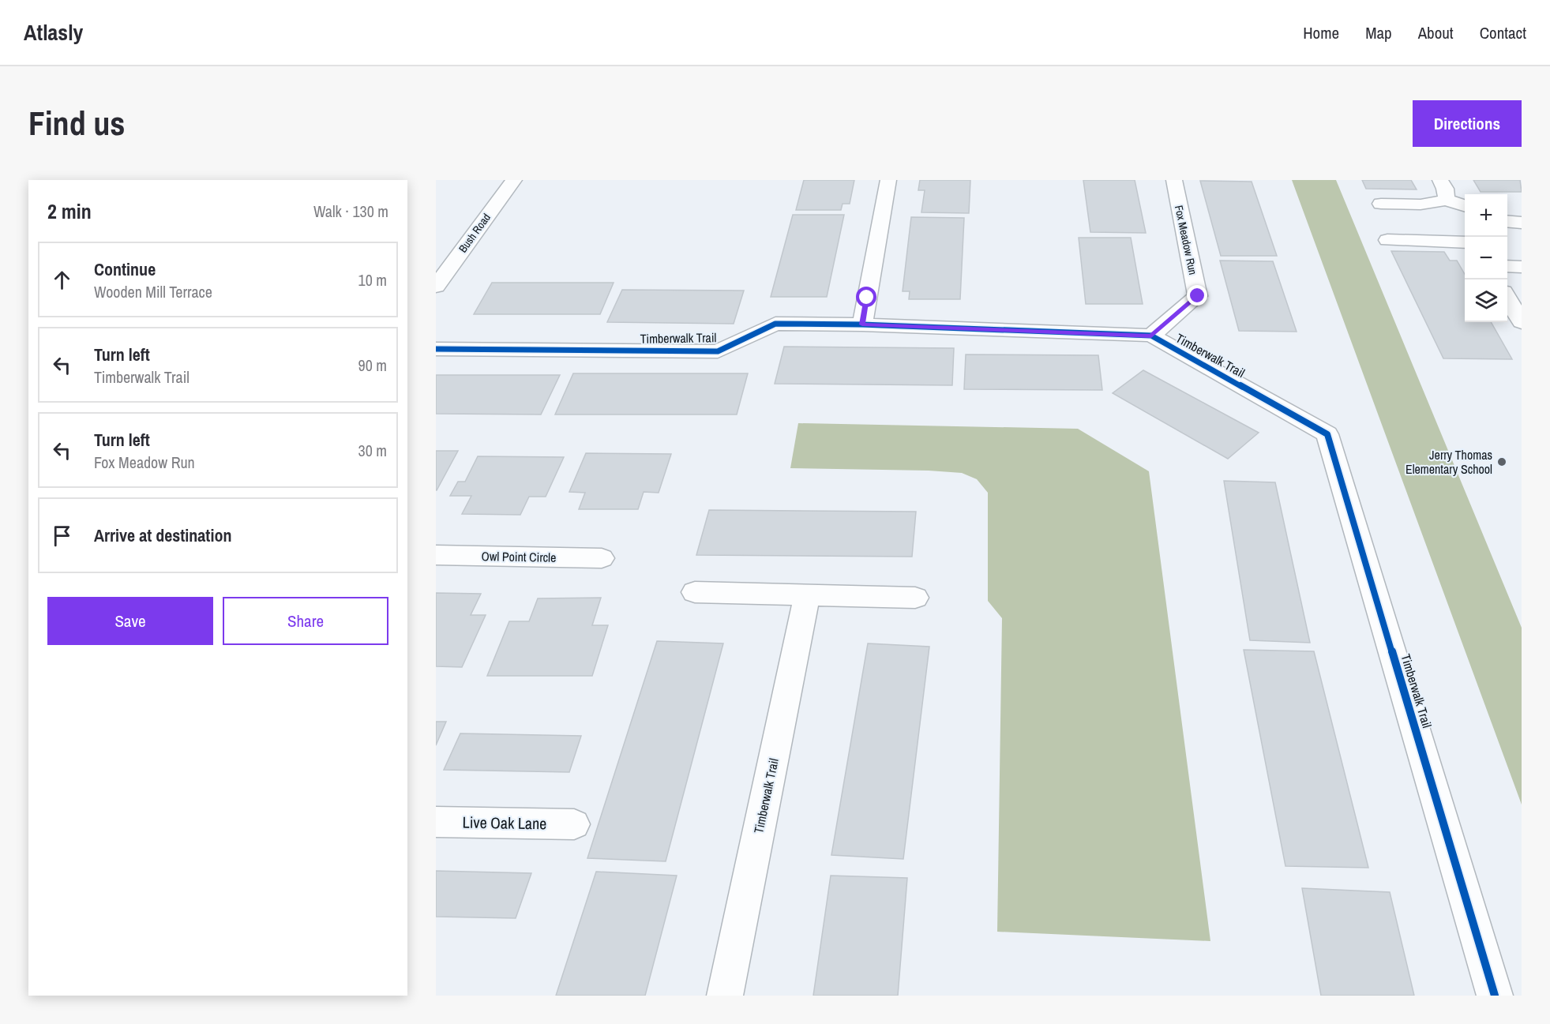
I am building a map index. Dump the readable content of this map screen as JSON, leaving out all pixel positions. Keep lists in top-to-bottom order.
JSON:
{
  "streets": {
    "street": [
      "Bush Road",
      "Fox Meadow Run",
      "Timberwalk Trail",
      "Owl Point Circle",
      "Live Oak Lane"
    ]
  },
  "crossings": [
    ["Fox Meadow Run", "Timberwalk Trail"]
  ],
  "places": ["Jerry Thomas Elementary School"],
  "page": {
    "header": "Atlasly",
    "nav": [
      "Home",
      "Map",
      "About",
      "Contact"
    ],
    "buttons": [
      "Directions",
      ["Save", "Share"]
    ],
    "title": "Find us",
    "heading": ["2 min", "Walk · 130 m"],
    "map_buttons": ["+", "−"],
    "list": [
      ["Continue", "Wooden Mill Terrace", "10 m"],
      ["Turn left", "Timberwalk Trail", "90 m"],
      ["Turn left", "Fox Meadow Run", "30 m"],
      "Arrive at destination"
    ]
  }
}
